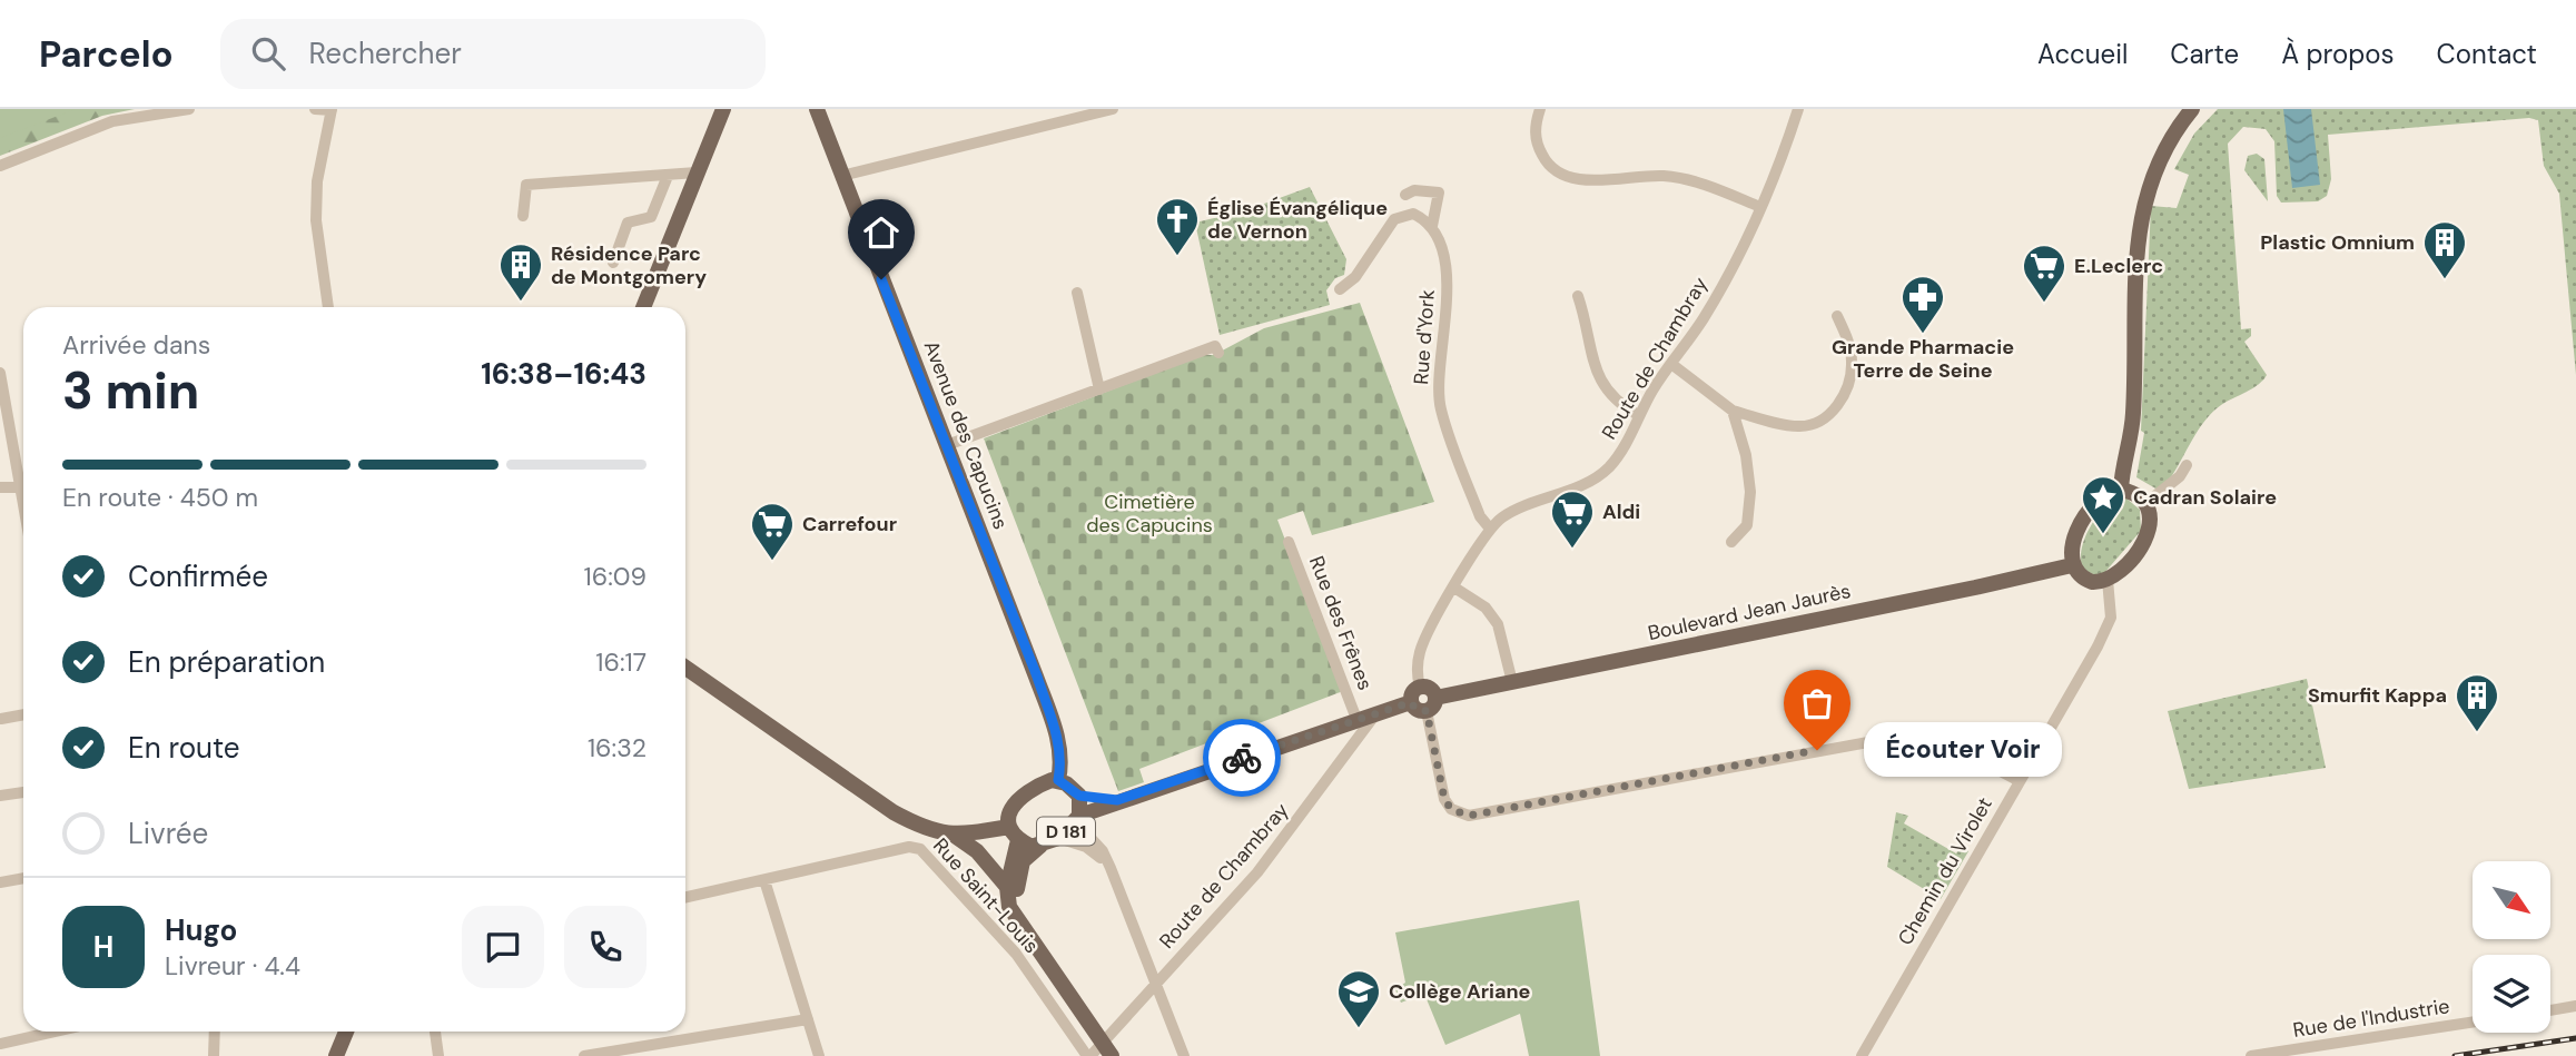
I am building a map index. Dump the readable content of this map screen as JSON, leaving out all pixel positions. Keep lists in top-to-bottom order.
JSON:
{
  "streets": {
    "main road": ["Avenue des Capucins", "Boulevard Jean Jaurès", "D 181"],
    "street": [
      "Rue d'York",
      "Route de Chambray",
      "Rue des Frênes",
      "Chemin du Virolet",
      "Rue Saint-Louis",
      "Rue de l'Industrie"
    ]
  },
  "crossings": [
    ["Rue d'York", "Route de Chambray"],
    ["Route de Chambray", "Boulevard Jean Jaurès"],
    ["Route de Chambray", "Rue Saint-Louis"],
    ["Avenue des Capucins", "D 181"],
    ["Boulevard Jean Jaurès", "Chemin du Virolet"]
  ],
  "parks": ["Cimetière des Capucins"],
  "places": {
    "church": ["Église Évangélique de Vernon"],
    "building": ["Plastic Omnium", "Résidence Parc de Montgomery", "Smurfit Kappa"],
    "supermarket": ["E.Leclerc", "Aldi", "Carrefour"],
    "pharmacy": ["Grande Pharmacie Terre de Seine"],
    "place": ["Cadran Solaire"],
    "other": ["Écouter Voir"],
    "school or university": ["Collège Ariane"]
  },
  "north": "bottom right",
  "page": {
    "header": "Parcelo",
    "search": "Rechercher",
    "nav": [
      "Accueil",
      "Carte",
      "À propos",
      "Contact"
    ],
    "heading": ["3 min", "Arrivée dans", "16:38–16:43"],
    "panel": ["Hugo", "Livreur · 4.4"],
    "bar": "En route · 450 m",
    "list": [
      ["Confirmée", "16:09"],
      ["En préparation", "16:17"],
      ["En route", "16:32"],
      "Livrée"
    ],
    "bubble": "Écouter Voir",
    "round": "H"
  }
}
